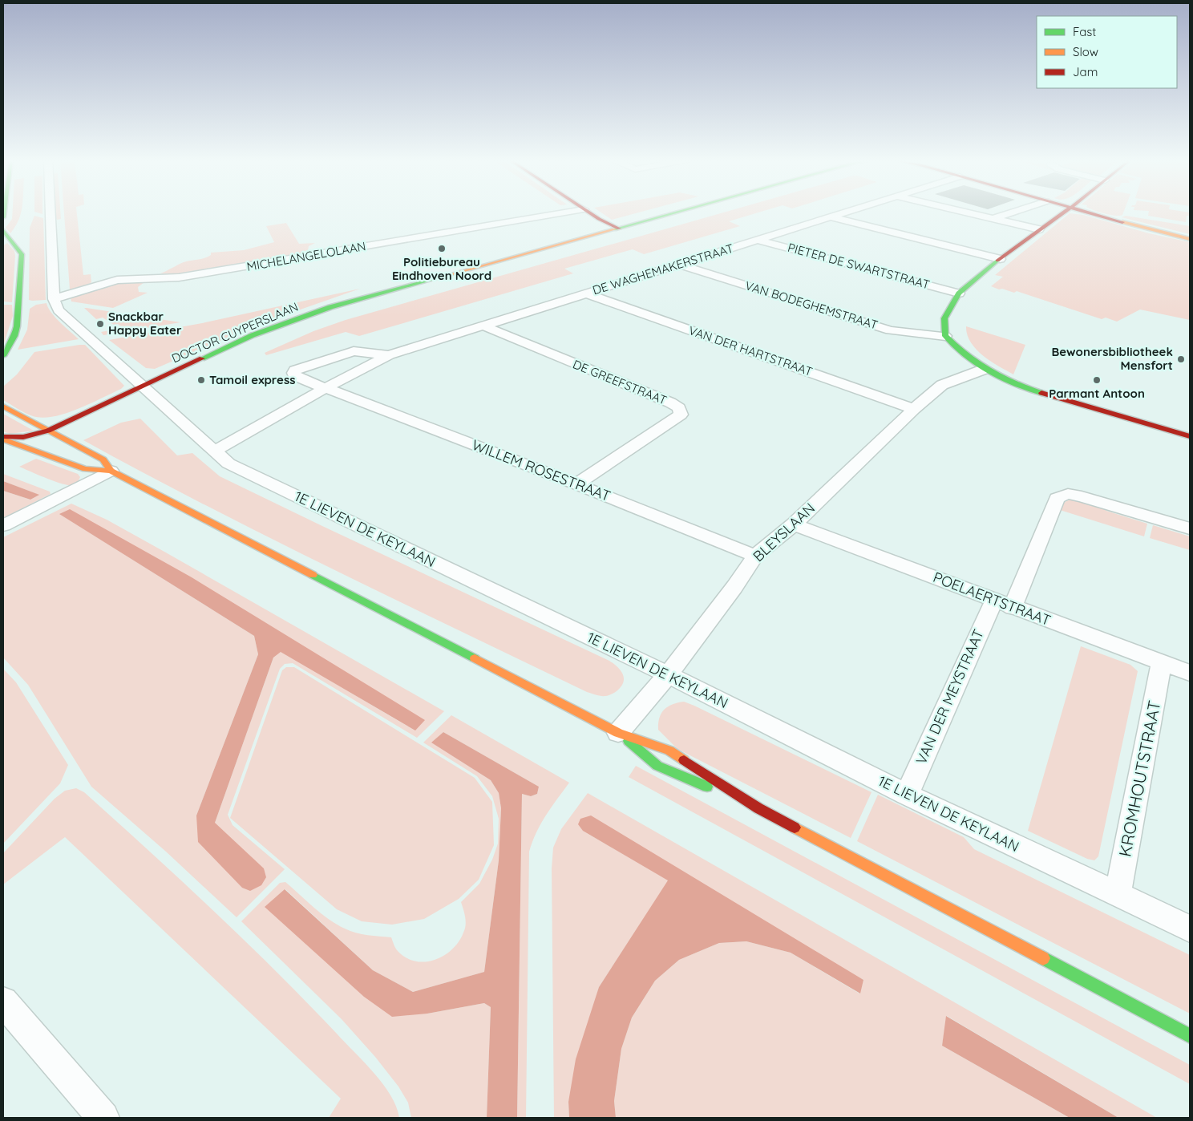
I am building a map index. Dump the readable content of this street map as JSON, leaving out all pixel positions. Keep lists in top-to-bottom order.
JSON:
{
  "streets": {
    "street": [
      "MICHELANGELOLAAN",
      "PIETER DE SWARTSTRAAT",
      "DE WAGHEMAKERSTRAAT",
      "VAN BODEGHEMSTRAAT",
      "DOCTOR CUYPERSLAAN",
      "VAN DER HARTSTRAAT",
      "DE GREEFSTRAAT",
      "WILLEM ROSESTRAAT",
      "1E LIEVEN DE KEYLAAN",
      "BLEYSLAAN",
      "POELAERTSTRAAT",
      "VAN DER MEYSTRAAT",
      "KROMHOUTSTRAAT"
    ]
  },
  "crossings": [
    ["MICHELANGELOLAAN", "1E LIEVEN DE KEYLAAN"],
    ["PIETER DE SWARTSTRAAT", "DE WAGHEMAKERSTRAAT"],
    ["DE WAGHEMAKERSTRAAT", "VAN BODEGHEMSTRAAT"],
    ["DE WAGHEMAKERSTRAAT", "VAN DER HARTSTRAAT"],
    ["DE WAGHEMAKERSTRAAT", "DE GREEFSTRAAT"],
    ["DE WAGHEMAKERSTRAAT", "WILLEM ROSESTRAAT"],
    ["DE WAGHEMAKERSTRAAT", "1E LIEVEN DE KEYLAAN"],
    ["DOCTOR CUYPERSLAAN", "1E LIEVEN DE KEYLAAN"],
    ["VAN DER HARTSTRAAT", "BLEYSLAAN"],
    ["DE GREEFSTRAAT", "WILLEM ROSESTRAAT"],
    ["WILLEM ROSESTRAAT", "BLEYSLAAN"],
    ["1E LIEVEN DE KEYLAAN", "BLEYSLAAN"],
    ["1E LIEVEN DE KEYLAAN", "VAN DER MEYSTRAAT"],
    ["1E LIEVEN DE KEYLAAN", "KROMHOUTSTRAAT"],
    ["BLEYSLAAN", "POELAERTSTRAAT"],
    ["POELAERTSTRAAT", "VAN DER MEYSTRAAT"],
    ["POELAERTSTRAAT", "KROMHOUTSTRAAT"]
  ],
  "places": [
    "Politiebureau Eindhoven Noord",
    "Snackbar Happy Eater",
    "Bewonersbibliotheek Mensfort",
    "Tamoil express",
    "Parmant Antoon"
  ],
  "legend": ["Fast", "Slow", "Jam"]
}
